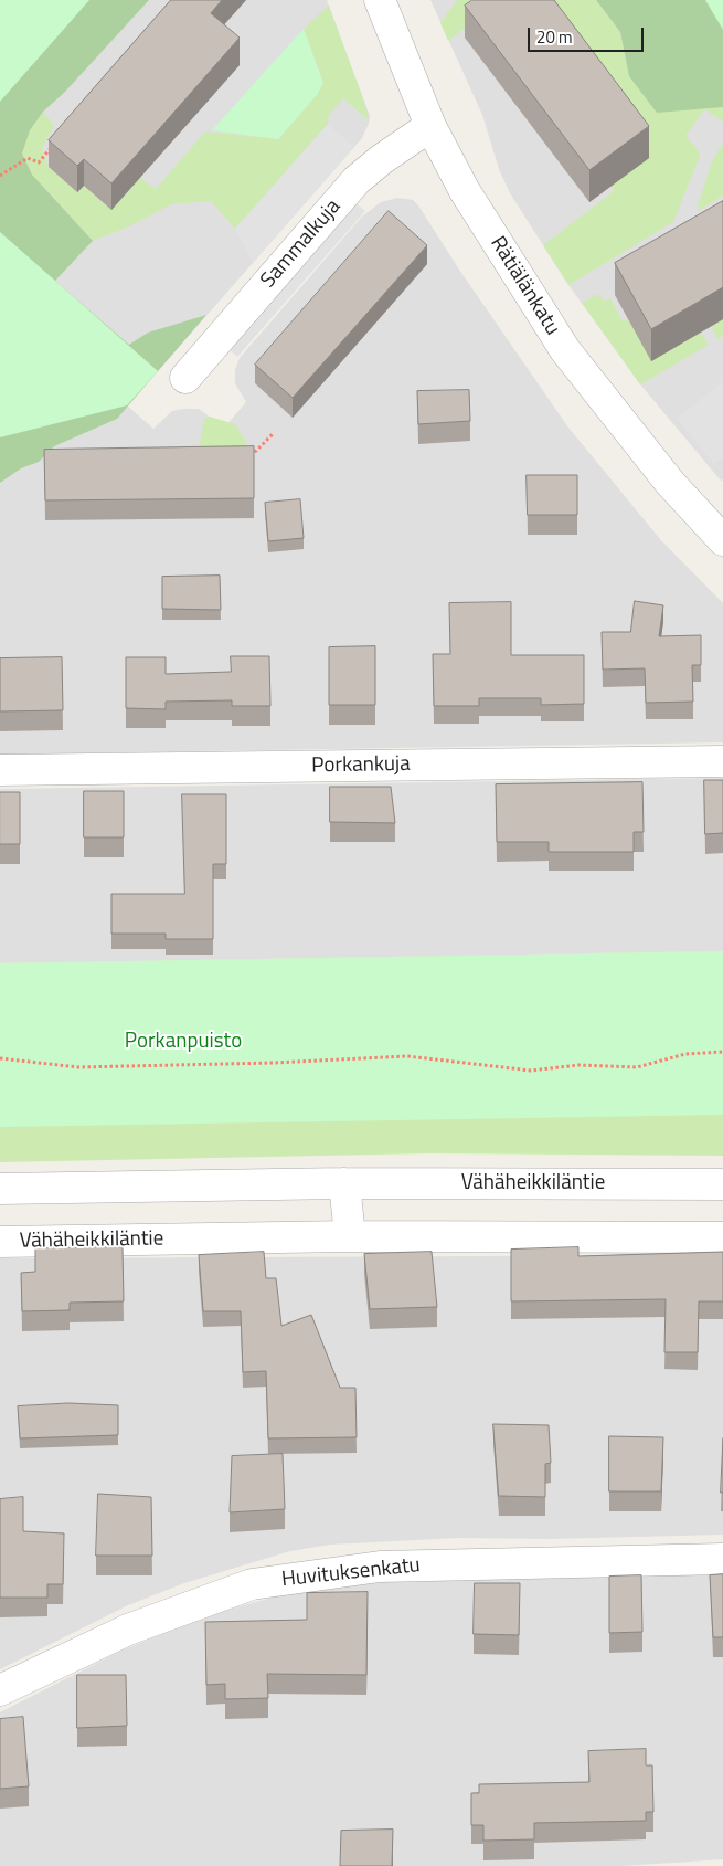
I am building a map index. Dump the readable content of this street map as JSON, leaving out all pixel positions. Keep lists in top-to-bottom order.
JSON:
{
  "streets": {
    "street": [
      "Sammalkuja",
      "Rätiälänkatu",
      "Porkankuja",
      "Vähäheikkiläntie",
      "Huvituksenkatu"
    ]
  },
  "crossings": [
    ["Sammalkuja", "Rätiälänkatu"]
  ],
  "parks": ["Porkanpuisto"],
  "scale_bar": "20 m"
}
